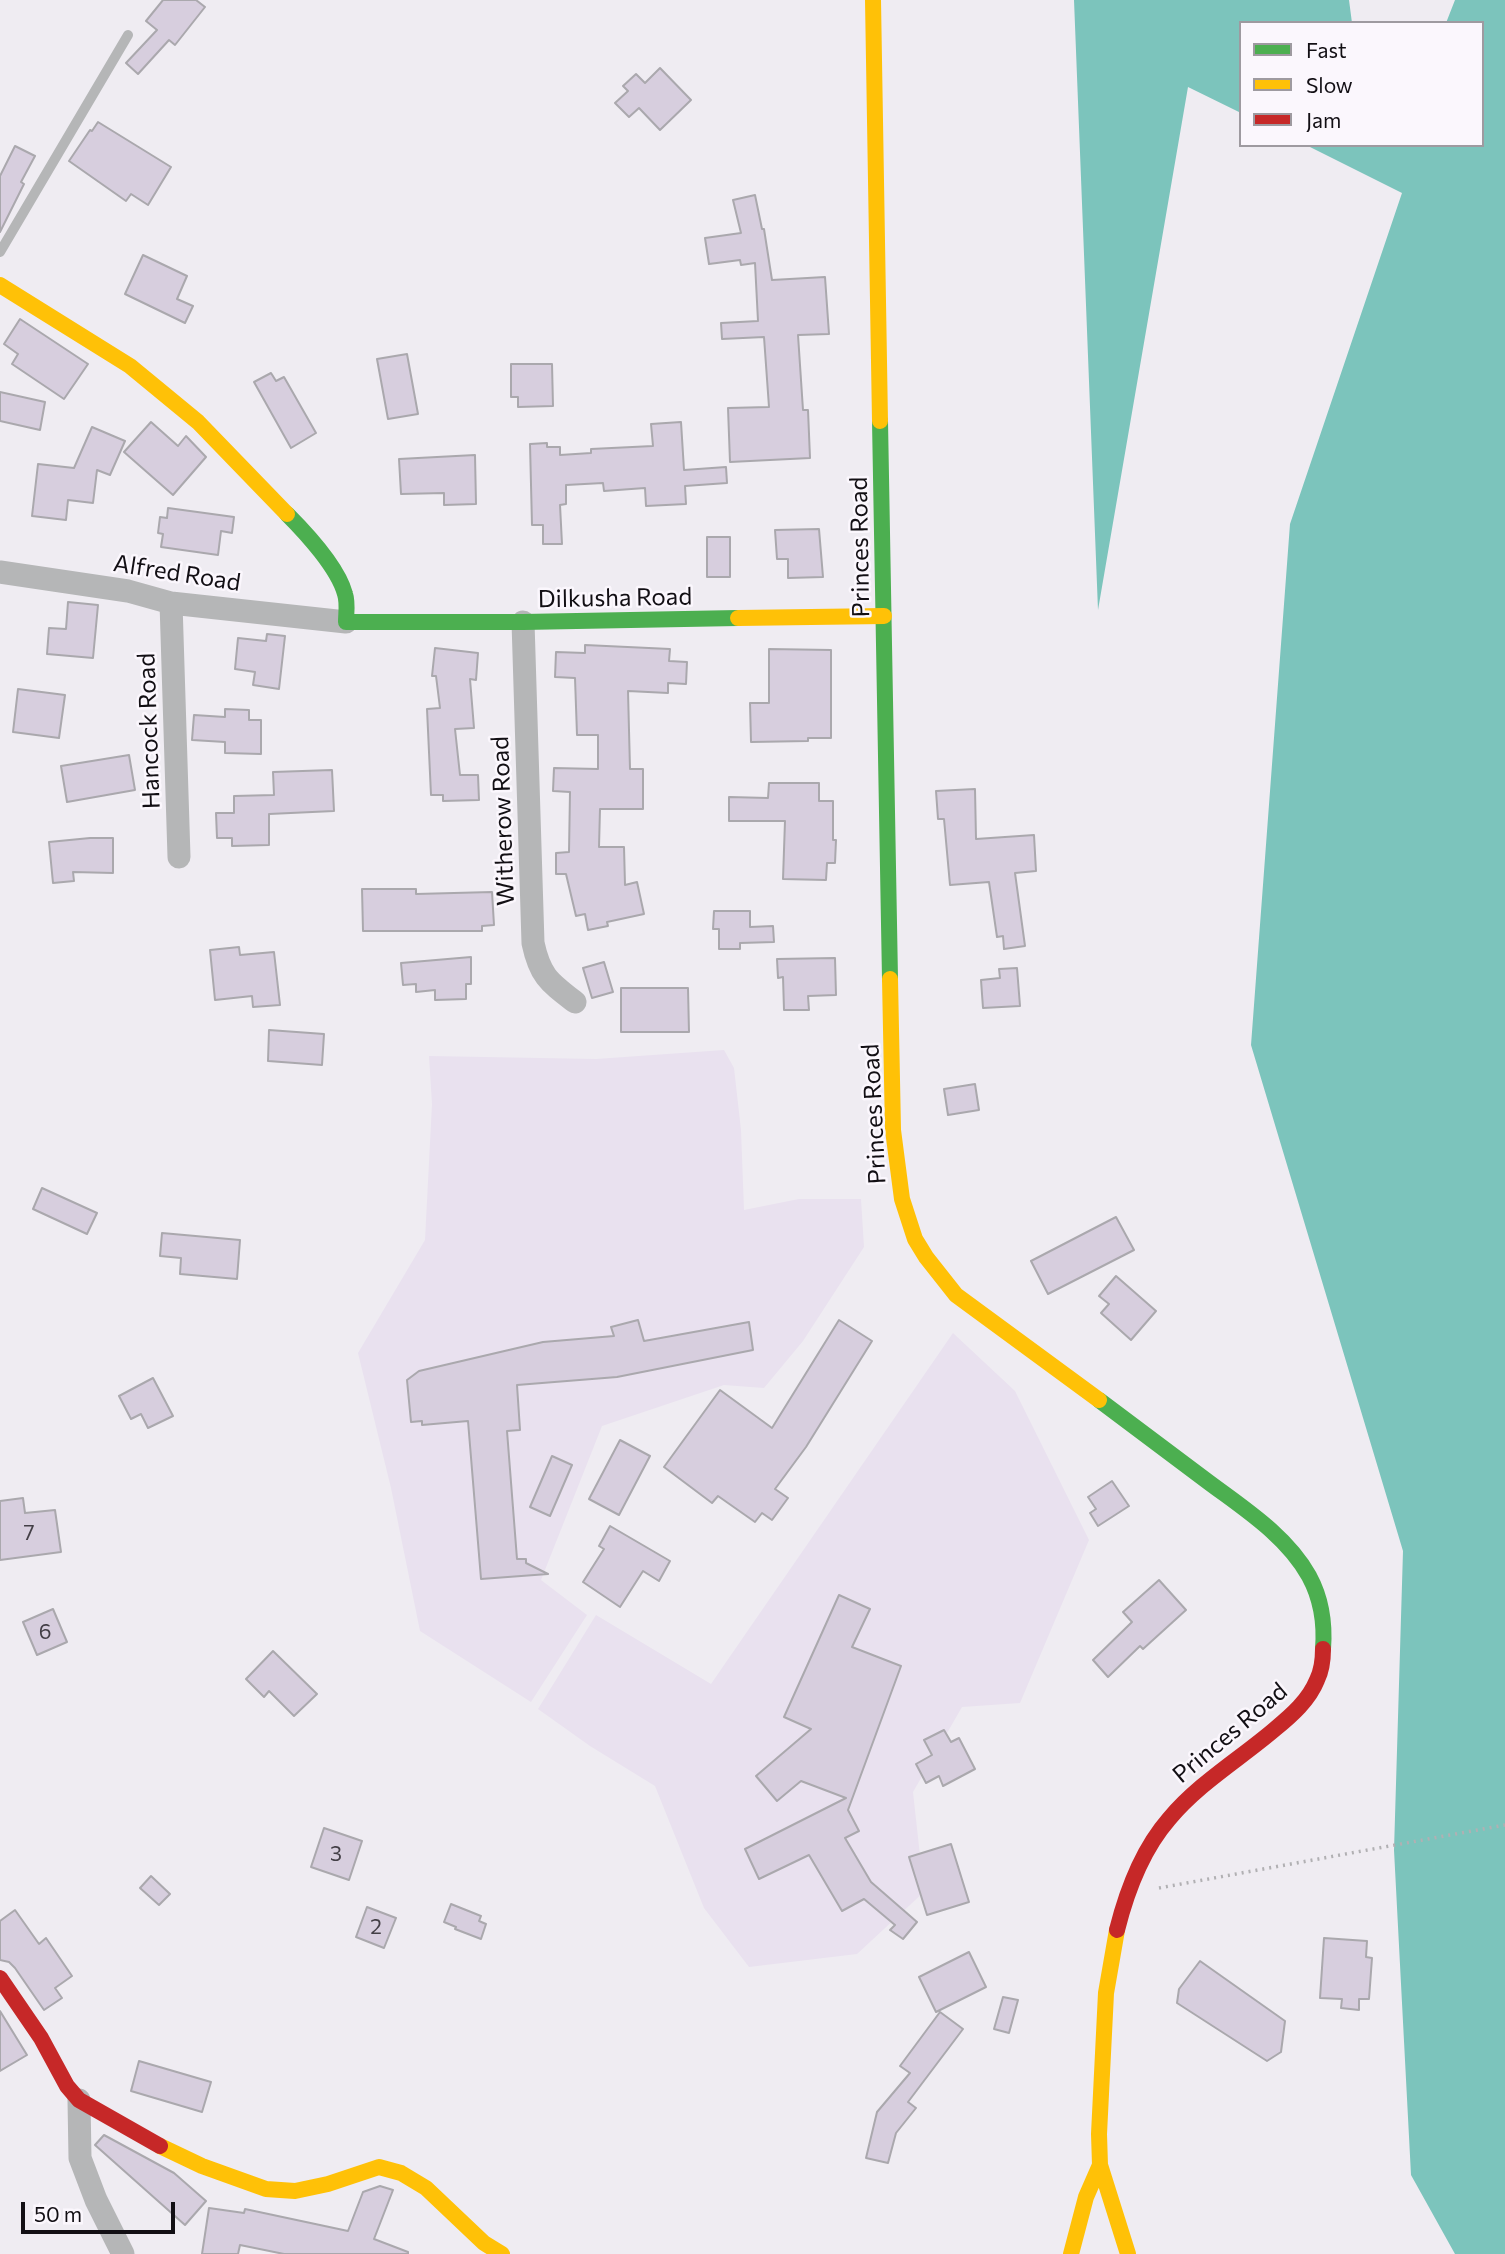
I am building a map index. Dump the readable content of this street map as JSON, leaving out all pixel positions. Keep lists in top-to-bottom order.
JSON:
{
  "streets": {
    "main road": ["Princes Road", "Dilkusha Road"],
    "street": ["Alfred Road", "Hancock Road", "Witherow Road"]
  },
  "crossings": [
    ["Princes Road", "Dilkusha Road"],
    ["Alfred Road", "Dilkusha Road"],
    ["Alfred Road", "Hancock Road"],
    ["Dilkusha Road", "Witherow Road"]
  ],
  "house_numbers": [
    "7",
    "6",
    "3",
    "2"
  ],
  "legend": ["Fast", "Slow", "Jam"],
  "scale_bar": "50 m"
}
